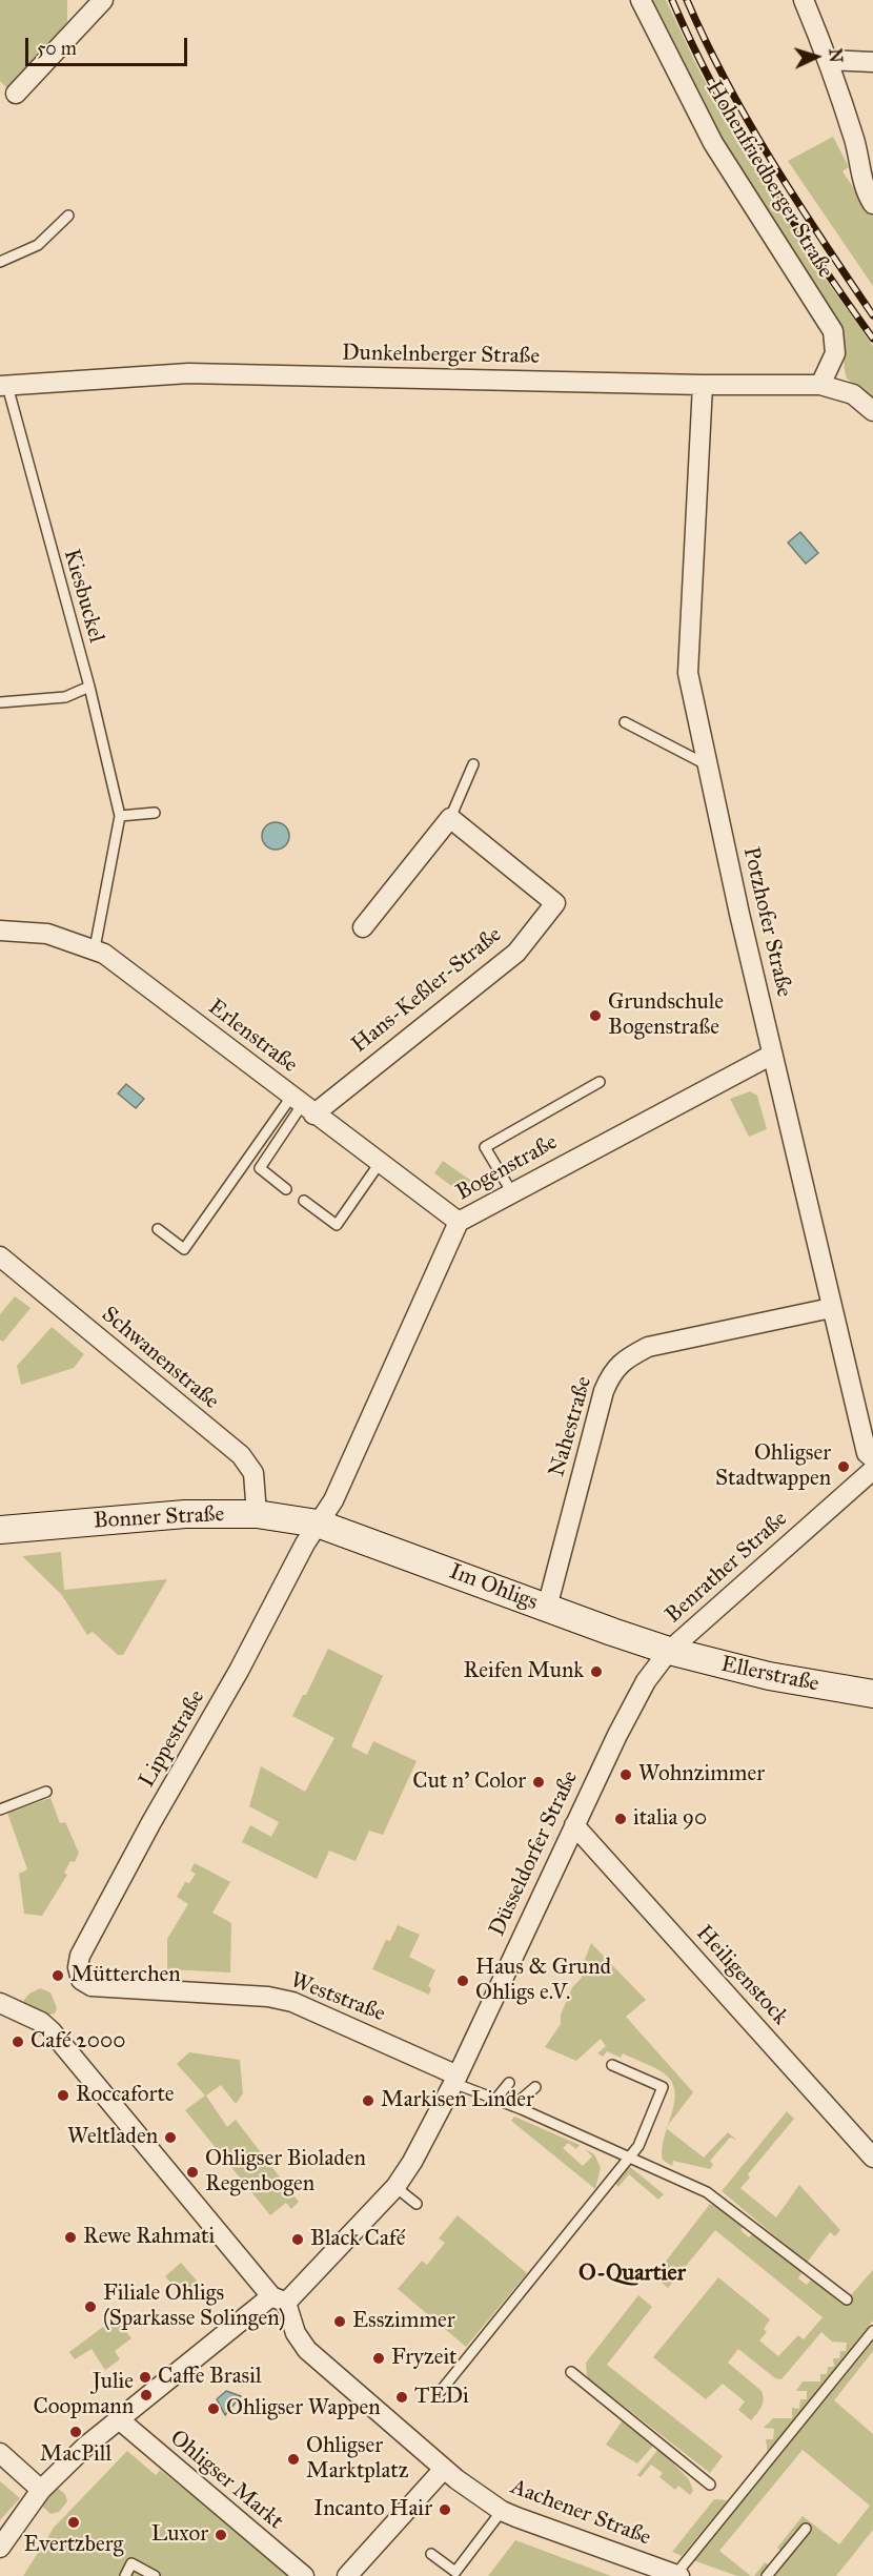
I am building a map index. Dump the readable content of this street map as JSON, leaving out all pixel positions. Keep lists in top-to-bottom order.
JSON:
{
  "streets": {
    "main road": ["Bonner Straße", "Im Ohligs", "Ellerstraße"],
    "street": [
      "Hohenfriedberger Straße",
      "Dunkelnberger Straße",
      "Potzhofer Straße",
      "Hans-Keßler-Straße",
      "Erlenstraße",
      "Bogenstraße",
      "Schwanenstraße",
      "Nahestraße",
      "Benrather Straße",
      "Lippestraße",
      "Düsseldorfer Straße",
      "Heiligenstock",
      "Weststraße",
      "Ohligser Markt",
      "Aachener Straße"
    ],
    "lane": ["Kiesbuckel"]
  },
  "crossings": [
    ["Hohenfriedberger Straße", "Dunkelnberger Straße"],
    ["Dunkelnberger Straße", "Kiesbuckel"],
    ["Dunkelnberger Straße", "Potzhofer Straße"],
    ["Kiesbuckel", "Erlenstraße"],
    ["Potzhofer Straße", "Bogenstraße"],
    ["Potzhofer Straße", "Nahestraße"],
    ["Hans-Keßler-Straße", "Erlenstraße"],
    ["Erlenstraße", "Bogenstraße"],
    ["Bogenstraße", "Bonner Straße"],
    ["Bogenstraße", "Im Ohligs"],
    ["Bogenstraße", "Lippestraße"],
    ["Schwanenstraße", "Bonner Straße"],
    ["Nahestraße", "Im Ohligs"],
    ["Bonner Straße", "Im Ohligs"],
    ["Bonner Straße", "Lippestraße"],
    ["Benrather Straße", "Im Ohligs"],
    ["Benrather Straße", "Ellerstraße"],
    ["Benrather Straße", "Düsseldorfer Straße"],
    ["Im Ohligs", "Ellerstraße"],
    ["Im Ohligs", "Lippestraße"],
    ["Im Ohligs", "Düsseldorfer Straße"],
    ["Ellerstraße", "Düsseldorfer Straße"],
    ["Lippestraße", "Weststraße"],
    ["Düsseldorfer Straße", "Heiligenstock"],
    ["Düsseldorfer Straße", "Weststraße"],
    ["Düsseldorfer Straße", "Ohligser Markt"],
    ["Düsseldorfer Straße", "Aachener Straße"]
  ],
  "districts": ["O-Quartier"],
  "places": [
    "Grundschule Bogenstraße",
    "Ohligser Stadtwappen",
    "Reifen Munk",
    "Wohnzimmer",
    "Cut n' Color",
    "italia 90",
    "Mütterchen",
    "Haus & Grund Ohligs e.V.",
    "Café 2000",
    "Roccaforte",
    "Markisen Linder",
    "Weltladen",
    "Ohligser Bioladen Regenbogen",
    "Rewe Rahmati",
    "Black Café",
    "Filiale Ohligs (Sparkasse Solingen)",
    "Esszimmer",
    "Fryzeit",
    "Caffe Brasil",
    "Julie Coopmann",
    "TEDi",
    "Ohligser Wappen",
    "MacPill",
    "Ohligser Marktplatz",
    "Incanto Hair",
    "Evertzberg",
    "Luxor"
  ],
  "scale_bar": "50 m",
  "north": "right"
}
